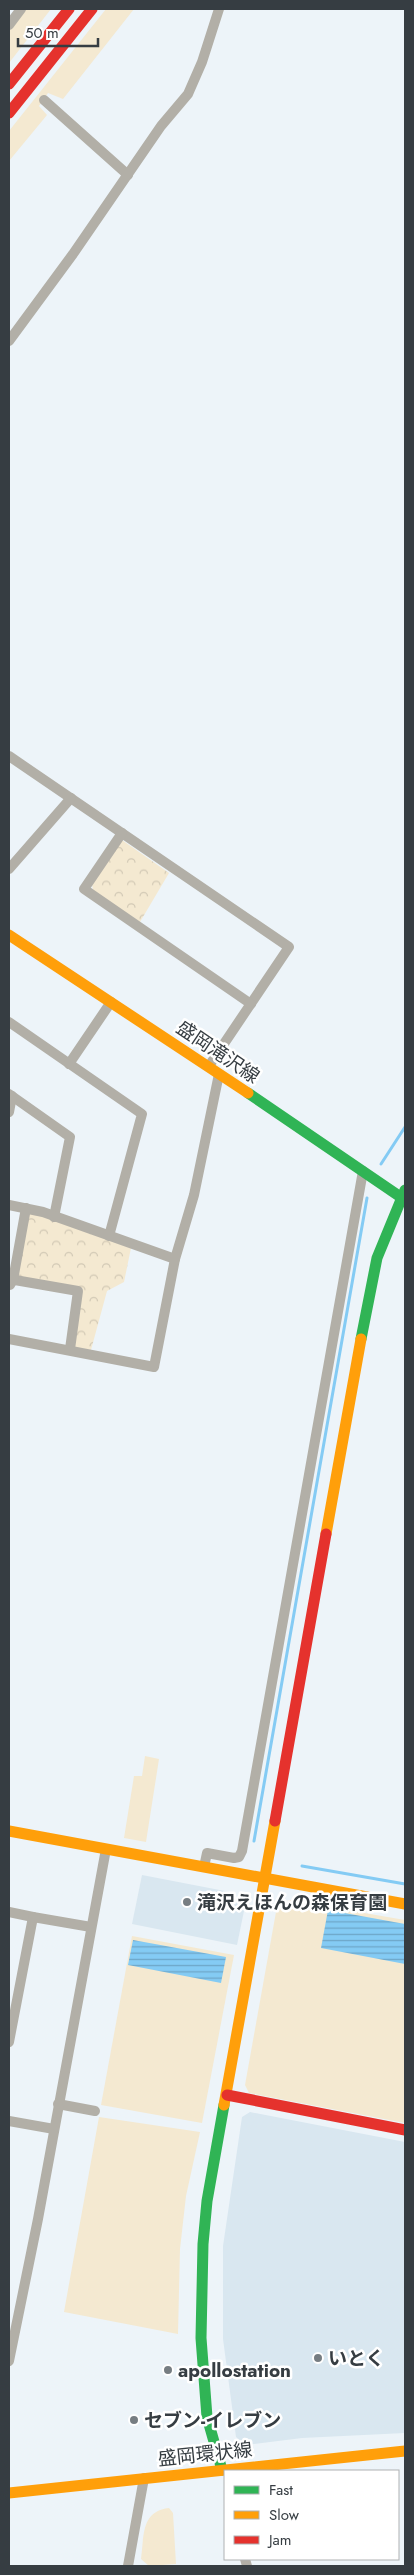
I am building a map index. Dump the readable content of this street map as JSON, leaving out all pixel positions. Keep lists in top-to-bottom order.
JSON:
{
  "streets": {
    "main road": ["盛岡滝沢線", "盛岡環状線"]
  },
  "places": [
    "滝沢えほんの森保育園",
    "いとく",
    "apollostation",
    "セブン-イレブン"
  ],
  "legend": ["Fast", "Slow", "Jam"],
  "scale_bar": "50 m"
}
